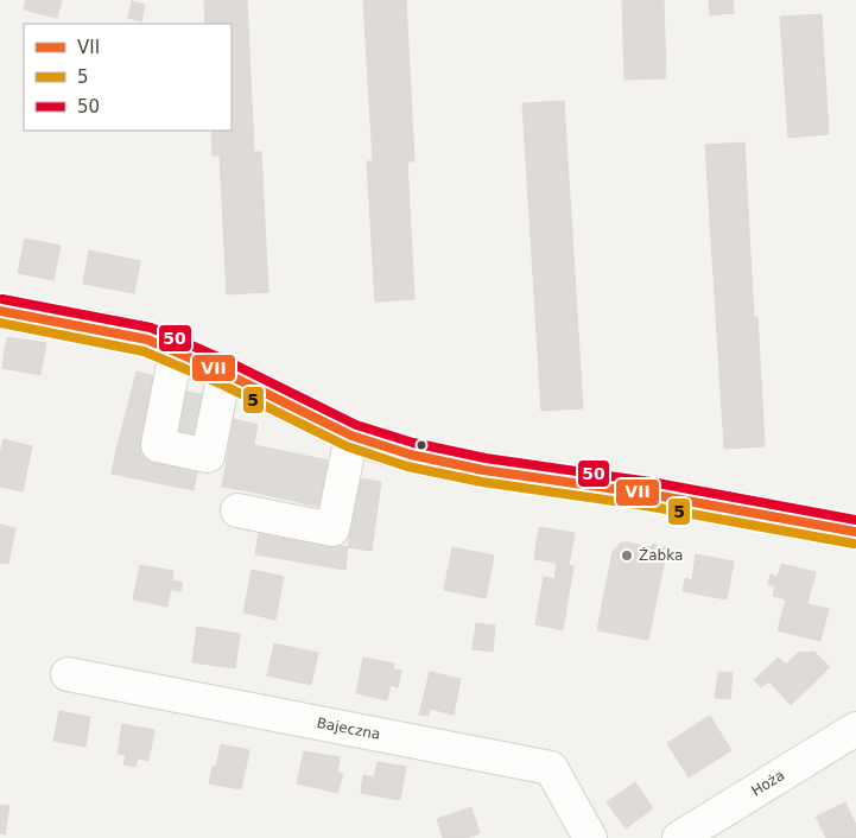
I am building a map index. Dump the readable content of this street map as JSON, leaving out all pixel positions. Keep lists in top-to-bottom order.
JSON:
{
  "streets": {
    "street": ["Bajeczna", "Hoża"]
  },
  "places": ["Żabka"],
  "lines": ["transit line 50", "transit line VII", "transit line 5"],
  "legend": ["VII", "5", "50"]
}
